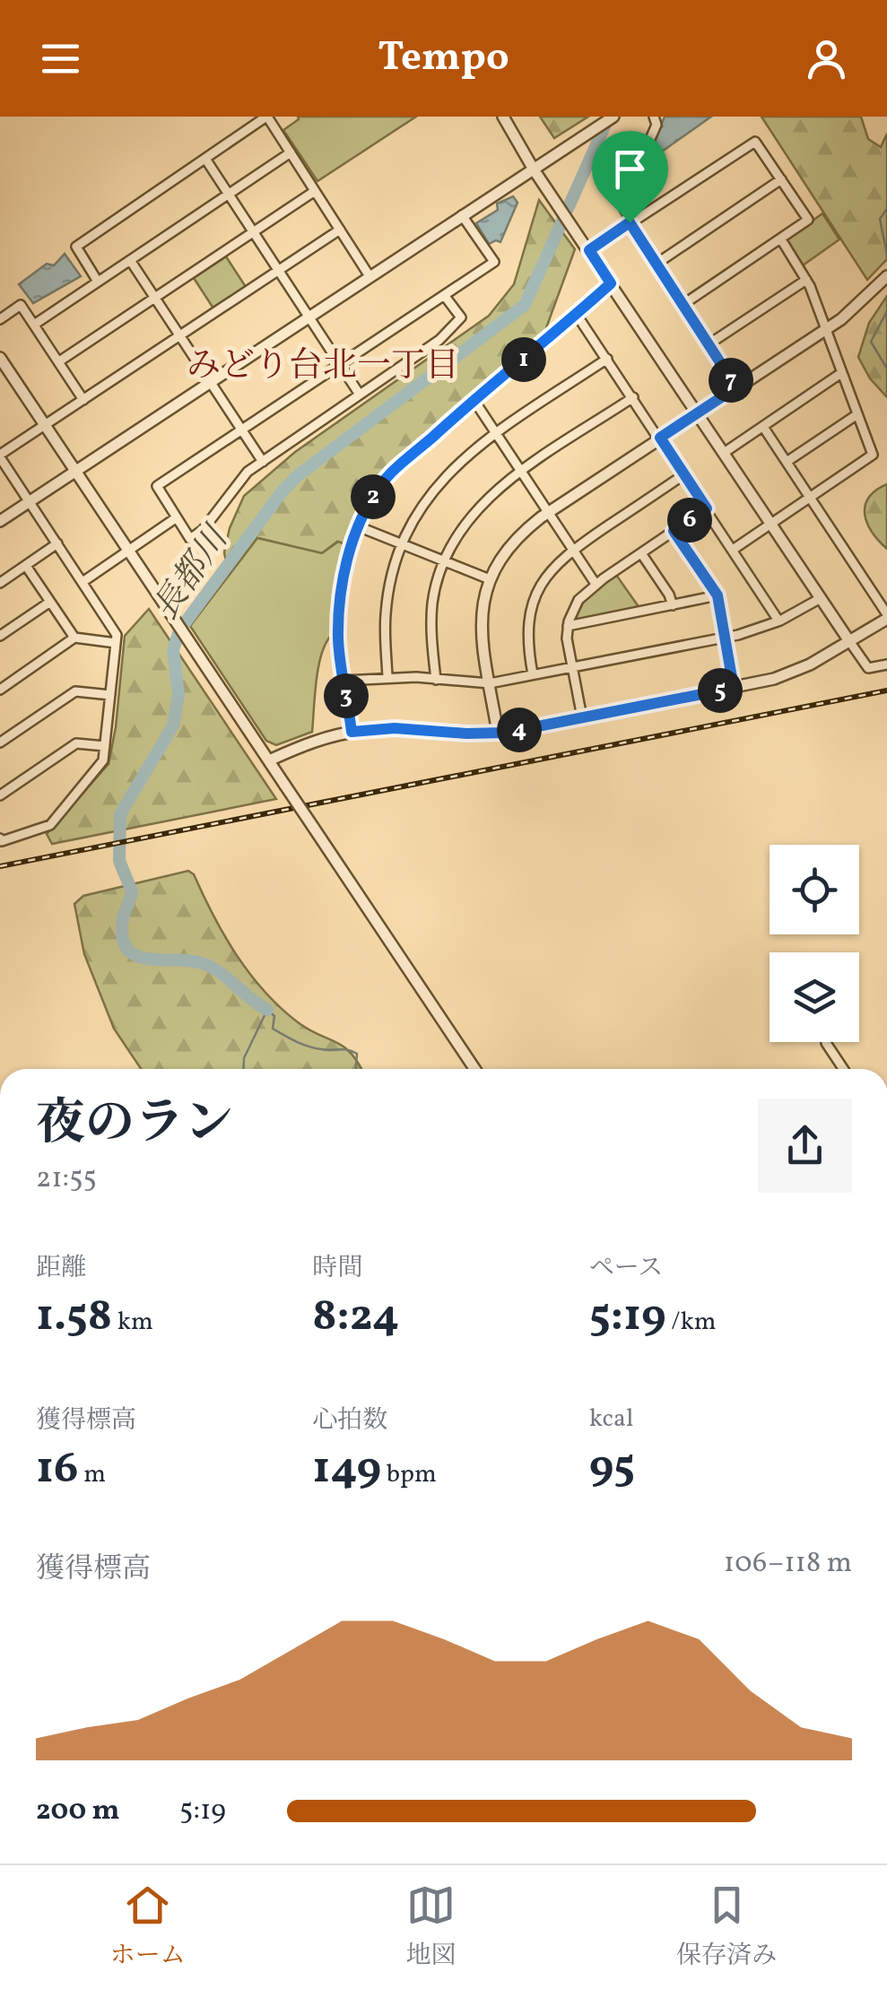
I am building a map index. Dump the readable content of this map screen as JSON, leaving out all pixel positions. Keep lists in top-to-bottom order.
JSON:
{
  "districts": ["みどり台北一丁目"],
  "water": ["長都川"],
  "page": {
    "header": "Tempo",
    "pins": [
      "1",
      "7",
      "2",
      "6",
      "5",
      "3",
      "4"
    ],
    "heading": ["夜のラン", "21:55"],
    "stats": [
      ["距離", "1.58 km"],
      ["時間", "8:24"],
      ["ペース", "5:19 /km"],
      ["獲得標高", "16 m"],
      ["心拍数", "149 bpm"],
      ["kcal", "95"]
    ],
    "chart": ["獲得標高", "106–118 m"],
    "list": [
      {
        "name": "200 m",
        "note": "5:19"
      }
    ],
    "tabs": ["ホーム", "地図", "保存済み"]
  }
}
